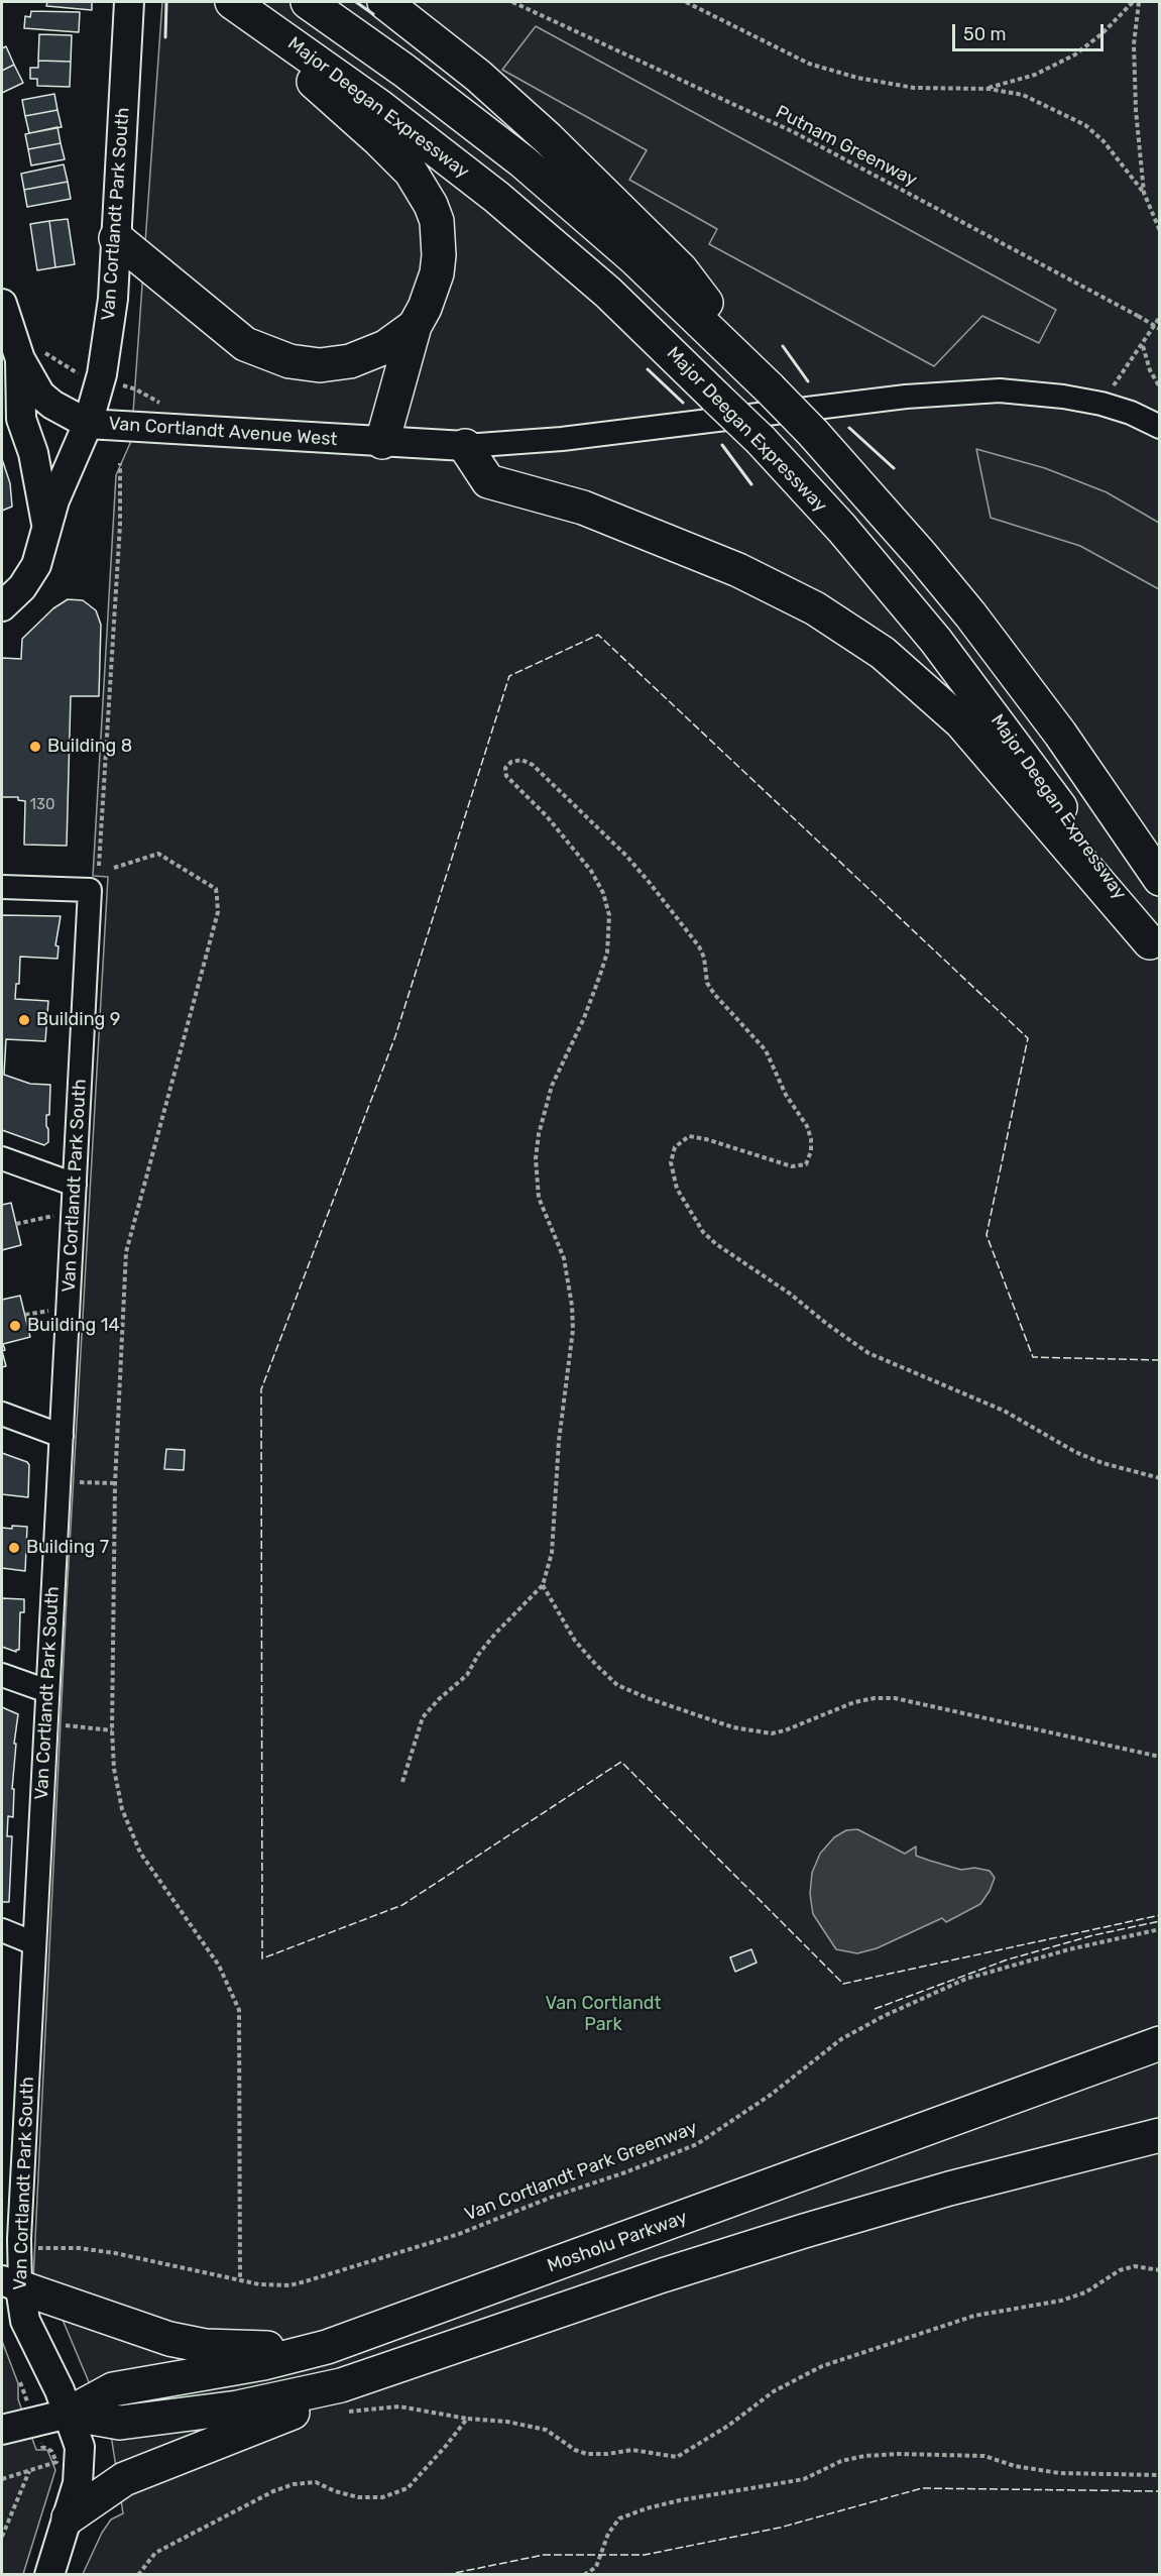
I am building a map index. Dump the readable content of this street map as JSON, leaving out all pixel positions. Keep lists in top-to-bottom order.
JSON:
{
  "streets": {
    "highway": ["Major Deegan Expressway", "Mosholu Parkway"],
    "main road": ["Van Cortlandt Park South", "Van Cortlandt Avenue West"],
    "path": ["Putnam Greenway", "Van Cortlandt Park Greenway"]
  },
  "crossings": [
    ["Van Cortlandt Park South", "Van Cortlandt Avenue West"],
    ["Van Cortlandt Park South", "Mosholu Parkway"]
  ],
  "parks": ["Van Cortlandt Park"],
  "places": [
    "Building 8",
    "Building 9",
    "Building 14",
    "Building 7"
  ],
  "house_numbers": ["130"],
  "scale_bar": "50 m"
}
